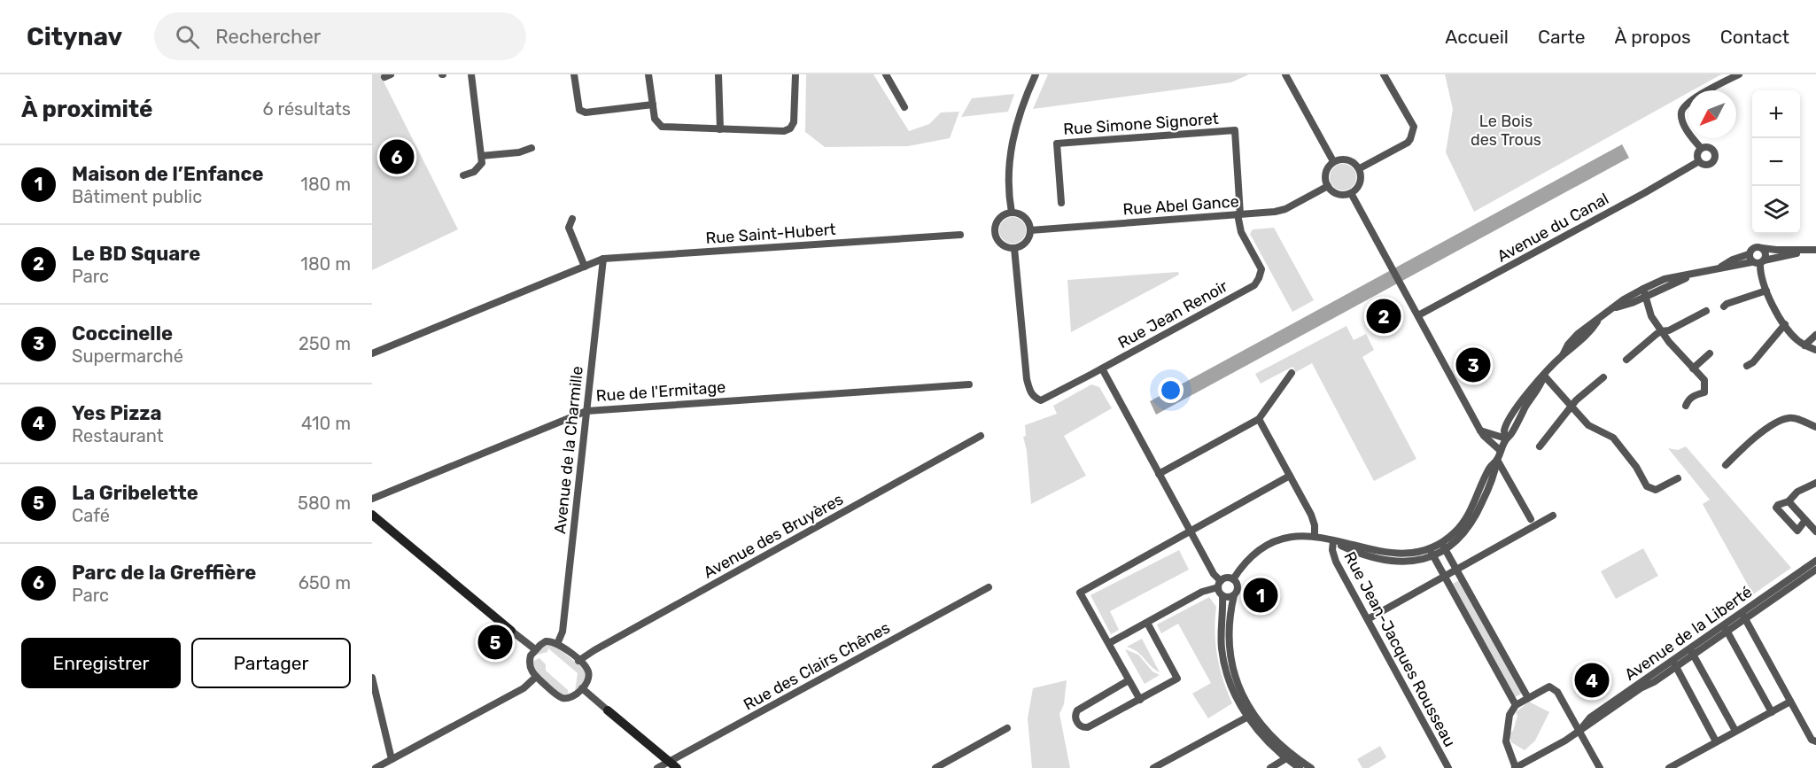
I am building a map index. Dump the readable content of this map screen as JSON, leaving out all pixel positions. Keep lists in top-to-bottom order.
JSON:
{
  "streets": {
    "street": [
      "Rue Simone Signoret",
      "Rue Abel Gance",
      "Avenue du Canal",
      "Rue Saint-Hubert",
      "Rue Jean Renoir",
      "Rue de l'Ermitage",
      "Avenue de la Charmille",
      "Avenue des Bruyères",
      "Avenue de la Liberté",
      "Rue Jean-Jacques Rousseau",
      "Rue des Clairs Chênes"
    ]
  },
  "crossings": [
    ["Rue Simone Signoret", "Rue Abel Gance"],
    ["Rue Simone Signoret", "Rue Jean Renoir"],
    ["Rue Abel Gance", "Rue Jean Renoir"],
    ["Rue Saint-Hubert", "Avenue de la Charmille"],
    ["Rue de l'Ermitage", "Avenue de la Charmille"],
    ["Avenue de la Charmille", "Avenue des Bruyères"]
  ],
  "parks": ["Le Bois des Trous"],
  "north": "bottom left",
  "page": {
    "header": "Citynav",
    "search": "Rechercher",
    "nav": [
      "Accueil",
      "Carte",
      "À propos",
      "Contact"
    ],
    "heading": ["À proximité", "6 résultats"],
    "map_buttons": ["+", "−"],
    "pins": [
      "6",
      "2",
      "3",
      "1",
      "5",
      "4"
    ],
    "list": [
      {
        "mark": "1",
        "name": "Maison de l’Enfance",
        "note": "Bâtiment public",
        "value": "180 m"
      },
      {
        "mark": "2",
        "name": "Le BD Square",
        "note": "Parc",
        "value": "180 m"
      },
      {
        "mark": "3",
        "name": "Coccinelle",
        "note": "Supermarché",
        "value": "250 m"
      },
      {
        "mark": "4",
        "name": "Yes Pizza",
        "note": "Restaurant",
        "value": "410 m"
      },
      {
        "mark": "5",
        "name": "La Gribelette",
        "note": "Café",
        "value": "580 m"
      },
      {
        "mark": "6",
        "name": "Parc de la Greffière",
        "note": "Parc",
        "value": "650 m"
      }
    ],
    "buttons": ["Enregistrer", "Partager"]
  }
}
